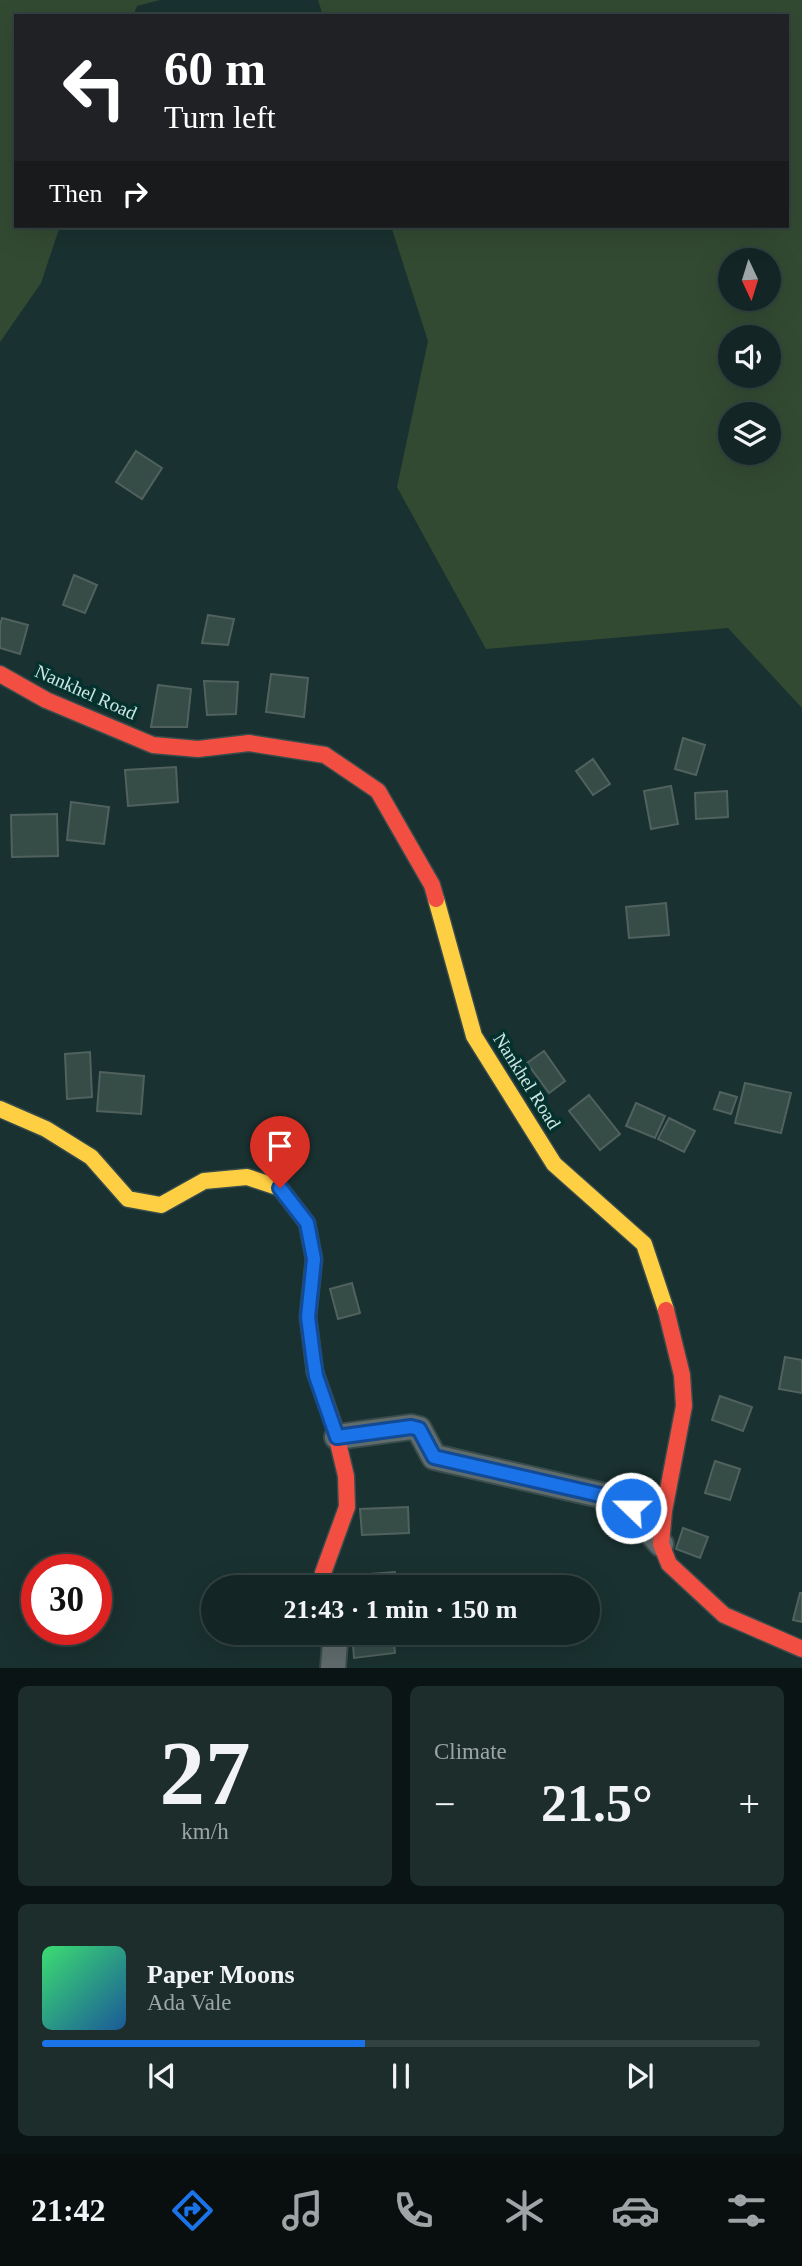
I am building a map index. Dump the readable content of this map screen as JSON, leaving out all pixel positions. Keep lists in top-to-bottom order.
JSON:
{
  "streets": {
    "street": ["Nankhel Road"]
  },
  "north": "bottom",
  "page": {
    "turn": ["60 m", "Turn left"],
    "then": "Then",
    "limit": "30",
    "trip": "21:43 · 1 min · 150 m",
    "tile": [
      ["27", "km/h"],
      "Climate"
    ],
    "heat": ["−", "21.5°", "+"],
    "song": ["Paper Moons", "Ada Vale"],
    "tabs": "21:42"
  }
}
